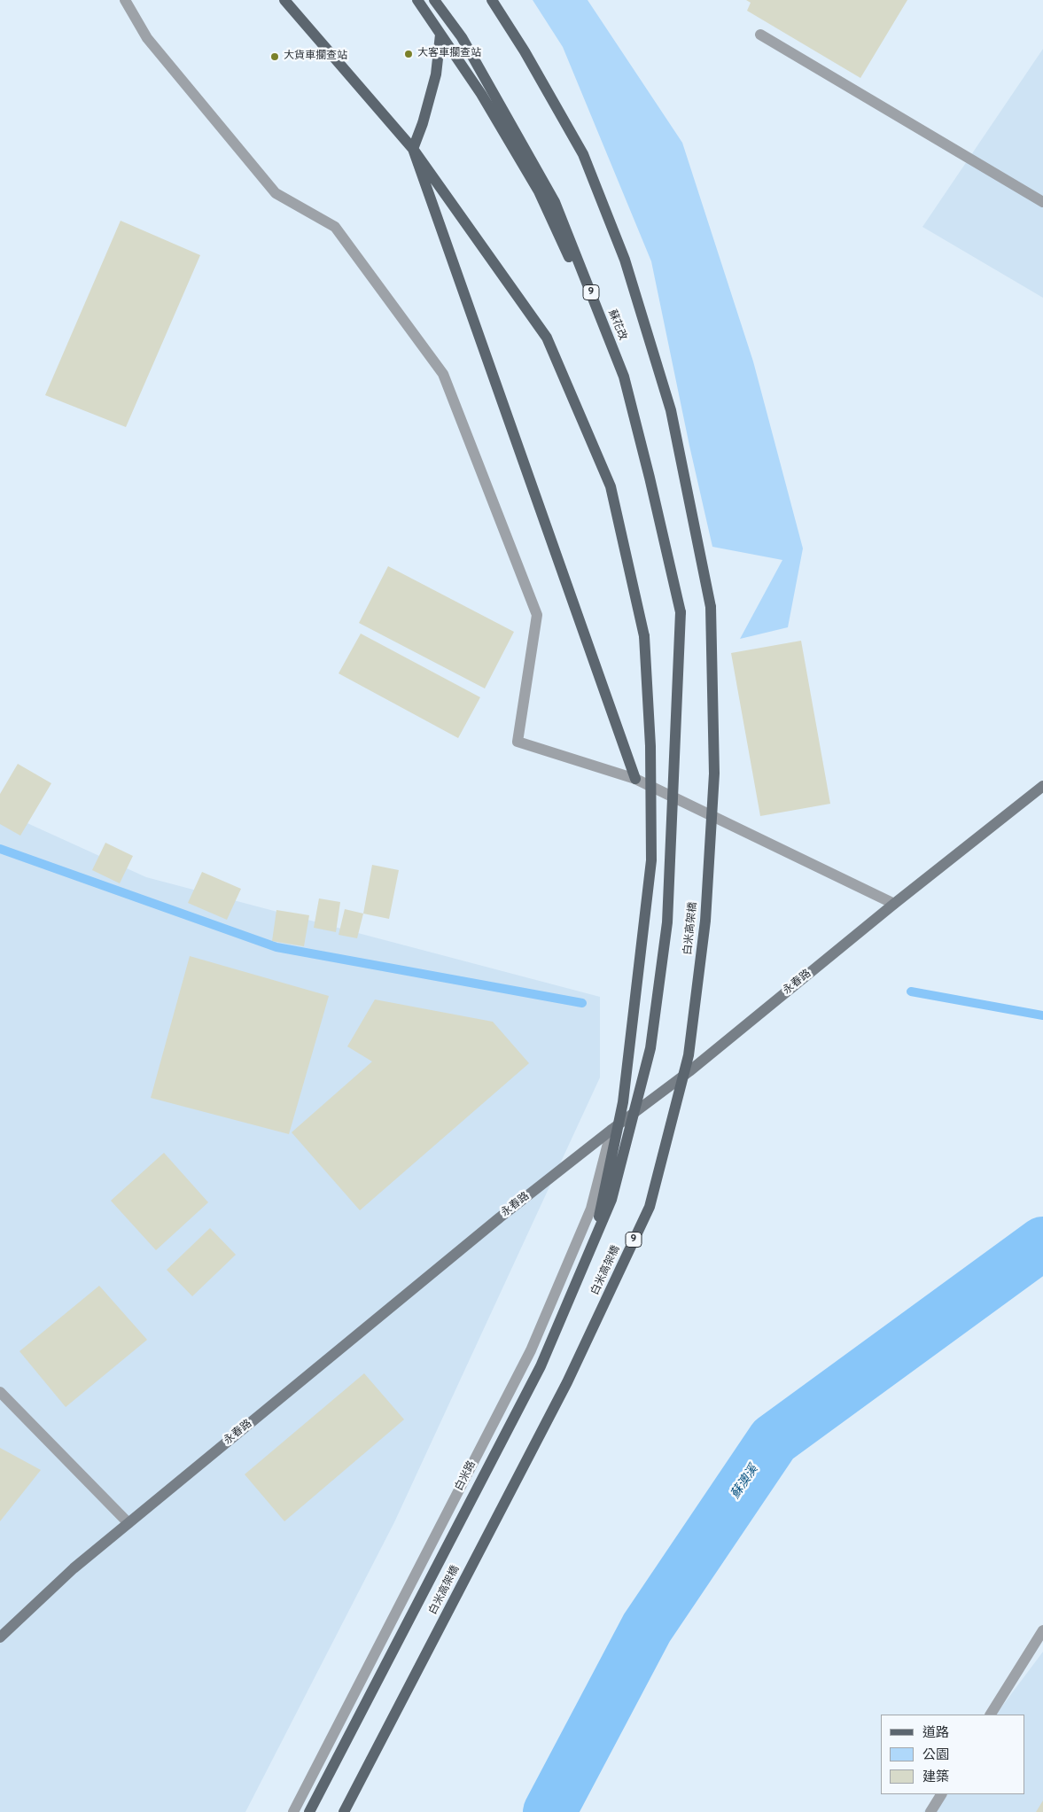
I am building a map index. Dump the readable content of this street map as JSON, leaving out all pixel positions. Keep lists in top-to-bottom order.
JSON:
{
  "streets": {
    "main road": ["9", "蘇花改", "白米高架橋"],
    "street": ["永春路", "白米路"]
  },
  "crossings": [
    ["蘇花改", "白米高架橋"],
    ["永春路", "白米路"]
  ],
  "water": ["蘇澳溪"],
  "places": ["大客車攔查站", "大貨車攔查站"],
  "legend": ["道路", "公園", "建築"]
}
